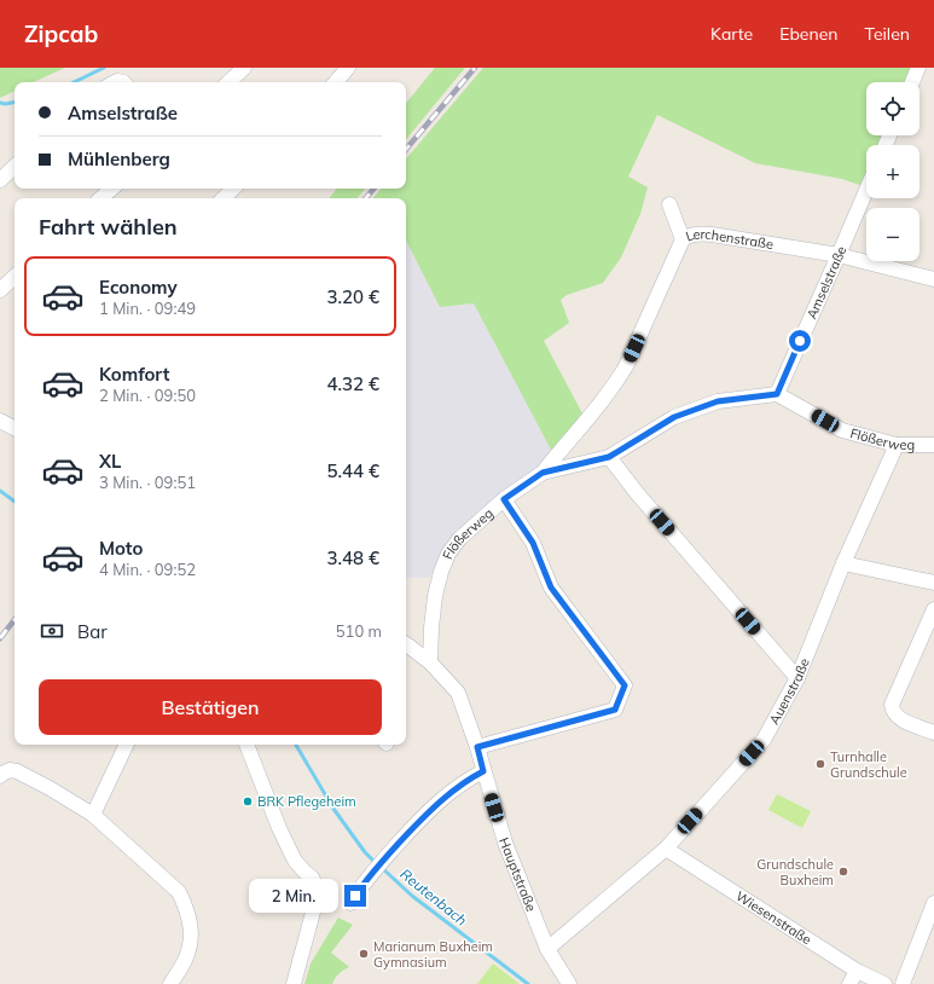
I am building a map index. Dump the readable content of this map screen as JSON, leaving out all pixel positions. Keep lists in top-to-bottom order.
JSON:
{
  "streets": {
    "street": [
      "Lerchenstraße",
      "Amselstraße",
      "Flößerweg",
      "Auenstraße",
      "Hauptstraße",
      "Wiesenstraße"
    ]
  },
  "crossings": [
    ["Lerchenstraße", "Amselstraße"],
    ["Lerchenstraße", "Flößerweg"],
    ["Amselstraße", "Flößerweg"],
    ["Flößerweg", "Auenstraße"],
    ["Flößerweg", "Hauptstraße"],
    ["Auenstraße", "Hauptstraße"],
    ["Auenstraße", "Wiesenstraße"]
  ],
  "water": ["Reutenbach"],
  "places": [
    "Turnhalle Grundschule",
    "BRK Pflegeheim",
    "Grundschule Buxheim",
    "Marianum Buxheim Gymnasium"
  ],
  "page": {
    "header": "Zipcab",
    "nav": ["Karte", "Ebenen", "Teilen"],
    "map_buttons": ["+", "−"],
    "banner": ["Amselstraße", "Mühlenberg"],
    "heading": "Fahrt wählen",
    "list": [
      {
        "name": "Economy",
        "note": "1 Min. · 09:49",
        "value": "3.20 €"
      },
      {
        "name": "Komfort",
        "note": "2 Min. · 09:50",
        "value": "4.32 €"
      },
      {
        "name": "XL",
        "note": "3 Min. · 09:51",
        "value": "5.44 €"
      },
      {
        "name": "Moto",
        "note": "4 Min. · 09:52",
        "value": "3.48 €"
      }
    ],
    "pay": ["Bar", "510 m"],
    "buttons": "Bestätigen",
    "bubble": "2 Min."
  }
}
